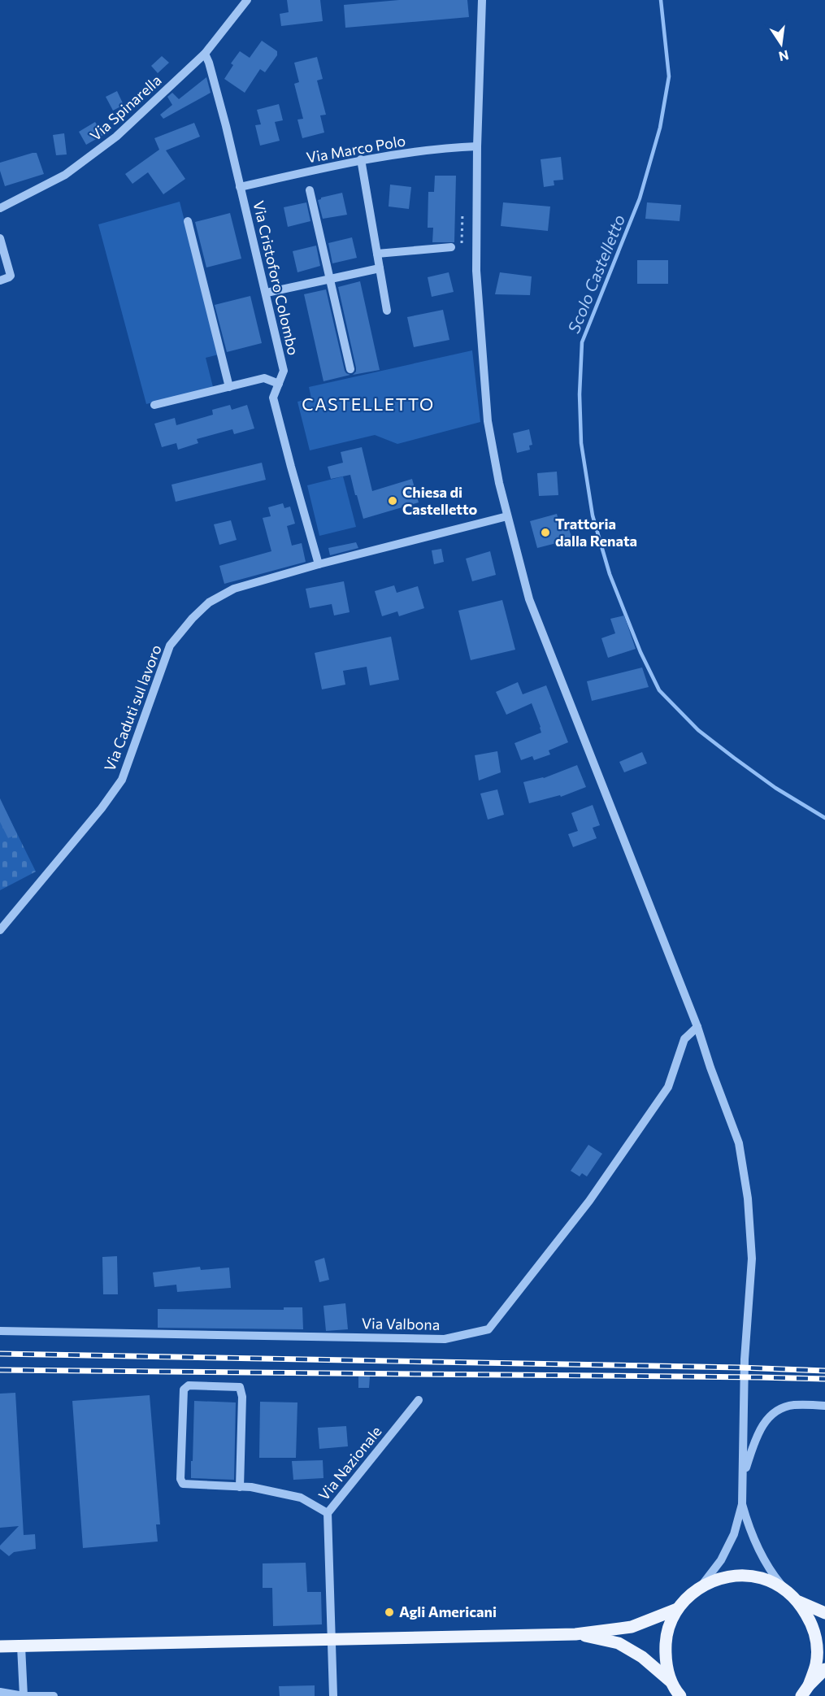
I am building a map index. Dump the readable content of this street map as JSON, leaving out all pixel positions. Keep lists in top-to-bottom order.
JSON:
{
  "streets": {
    "street": [
      "Via Spinarella",
      "Via Marco Polo",
      "Via Cristoforo Colombo",
      "Via Caduti sul lavoro",
      "Via Valbona",
      "Via Nazionale"
    ]
  },
  "crossings": [
    ["Via Spinarella", "Via Cristoforo Colombo"],
    ["Via Marco Polo", "Via Cristoforo Colombo"],
    ["Via Cristoforo Colombo", "Via Caduti sul lavoro"]
  ],
  "districts": ["CASTELLETTO"],
  "water": ["Scolo Castelletto"],
  "places": ["Chiesa di Castelletto", "Trattoria dalla Renata", "Agli Americani"],
  "north": "bottom"
}
